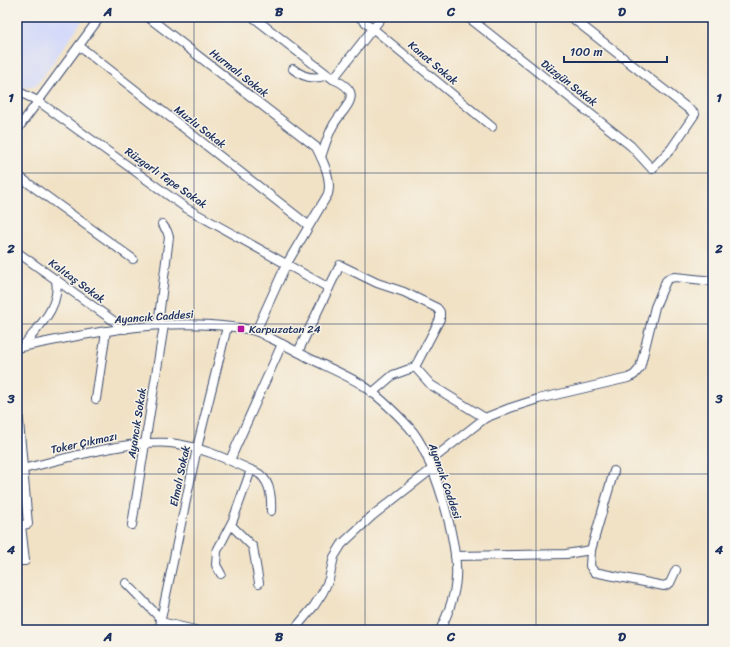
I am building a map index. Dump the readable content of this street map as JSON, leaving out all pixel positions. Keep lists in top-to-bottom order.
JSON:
{
  "streets": {
    "street": [
      "Kanat Sokak",
      "Hurmalı Sokak",
      "Düzgün Sokak",
      "Muzlu Sokak",
      "Rüzgarlı Tepe Sokak",
      "Kalıtaş Sokak",
      "Ayancık Caddesi",
      "Ayancık Sokak",
      "Toker Çıkmazı",
      "Elmalı Sokak"
    ]
  },
  "crossings": [
    ["Kalıtaş Sokak", "Ayancık Caddesi"],
    ["Ayancık Caddesi", "Ayancık Sokak"],
    ["Ayancık Caddesi", "Elmalı Sokak"],
    ["Ayancık Sokak", "Toker Çıkmazı"],
    ["Toker Çıkmazı", "Elmalı Sokak"]
  ],
  "places": {
    "transit": ["Karpuzatan 24"]
  },
  "scale_bar": "100 m",
  "grid": {
    "columns": [
      "A",
      "B",
      "C",
      "D"
    ],
    "rows": [
      "1",
      "2",
      "3",
      "4"
    ]
  }
}
